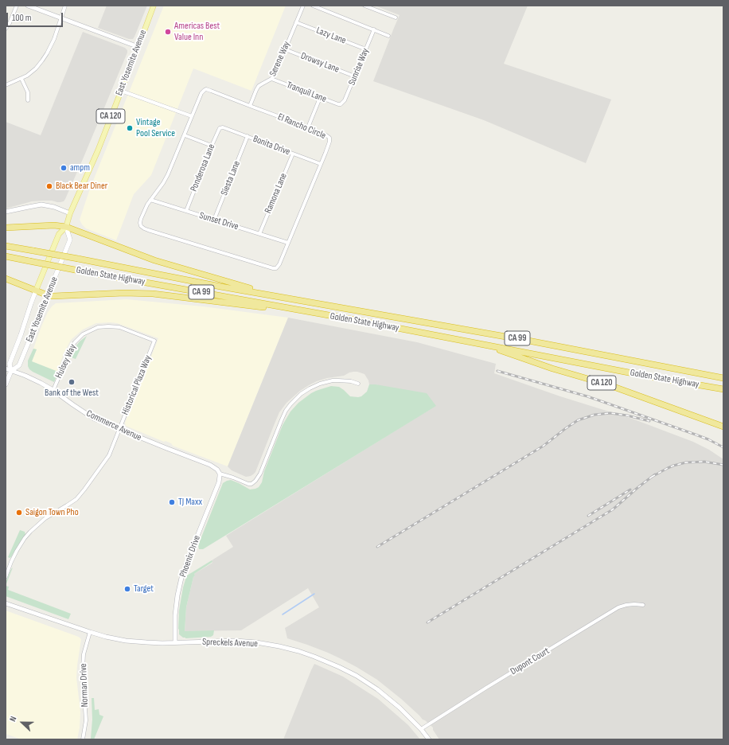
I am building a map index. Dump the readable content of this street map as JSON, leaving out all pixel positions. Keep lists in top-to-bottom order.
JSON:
{
  "streets": {
    "highway": ["CA 120", "Golden State Highway", "CA 99"],
    "main road": ["East Yosemite Avenue"],
    "street": [
      "Lazy Lane",
      "Serene Way",
      "Drowsy Lane",
      "Sunrise Way",
      "Tranquil Lane",
      "El Rancho Circle",
      "Bonita Drive",
      "Ponderosa Lane",
      "Siesta Lane",
      "Ramona Lane",
      "Sunset Drive",
      "Hulsey Way",
      "Historical Plaza Way",
      "Commerce Avenue",
      "Phoenix Drive",
      "Spreckels Avenue",
      "Dupont Court",
      "Norman Drive"
    ]
  },
  "crossings": [
    ["Lazy Lane", "Serene Way"],
    ["Lazy Lane", "Sunrise Way"],
    ["Serene Way", "Drowsy Lane"],
    ["Serene Way", "Tranquil Lane"],
    ["Serene Way", "El Rancho Circle"],
    ["East Yosemite Avenue", "Commerce Avenue"],
    ["Drowsy Lane", "Sunrise Way"],
    ["Sunrise Way", "Tranquil Lane"],
    ["CA 120", "Golden State Highway"],
    ["El Rancho Circle", "Bonita Drive"],
    ["El Rancho Circle", "Sunset Drive"],
    ["Bonita Drive", "Ponderosa Lane"],
    ["Bonita Drive", "Siesta Lane"],
    ["Bonita Drive", "Ramona Lane"],
    ["Ponderosa Lane", "Sunset Drive"],
    ["Siesta Lane", "Sunset Drive"],
    ["Ramona Lane", "Sunset Drive"],
    ["Hulsey Way", "Historical Plaza Way"],
    ["Hulsey Way", "Commerce Avenue"],
    ["Historical Plaza Way", "Commerce Avenue"],
    ["Commerce Avenue", "Phoenix Drive"],
    ["Phoenix Drive", "Spreckels Avenue"],
    ["Spreckels Avenue", "Dupont Court"],
    ["Spreckels Avenue", "Norman Drive"]
  ],
  "places": [
    "Americas Best Value Inn",
    "Vintage Pool Service",
    "ampm",
    "Black Bear Diner",
    "Bank of the West",
    "TJ Maxx",
    "Saigon Town Pho",
    "Target"
  ],
  "scale_bar": "100 m",
  "north": "left"
}
